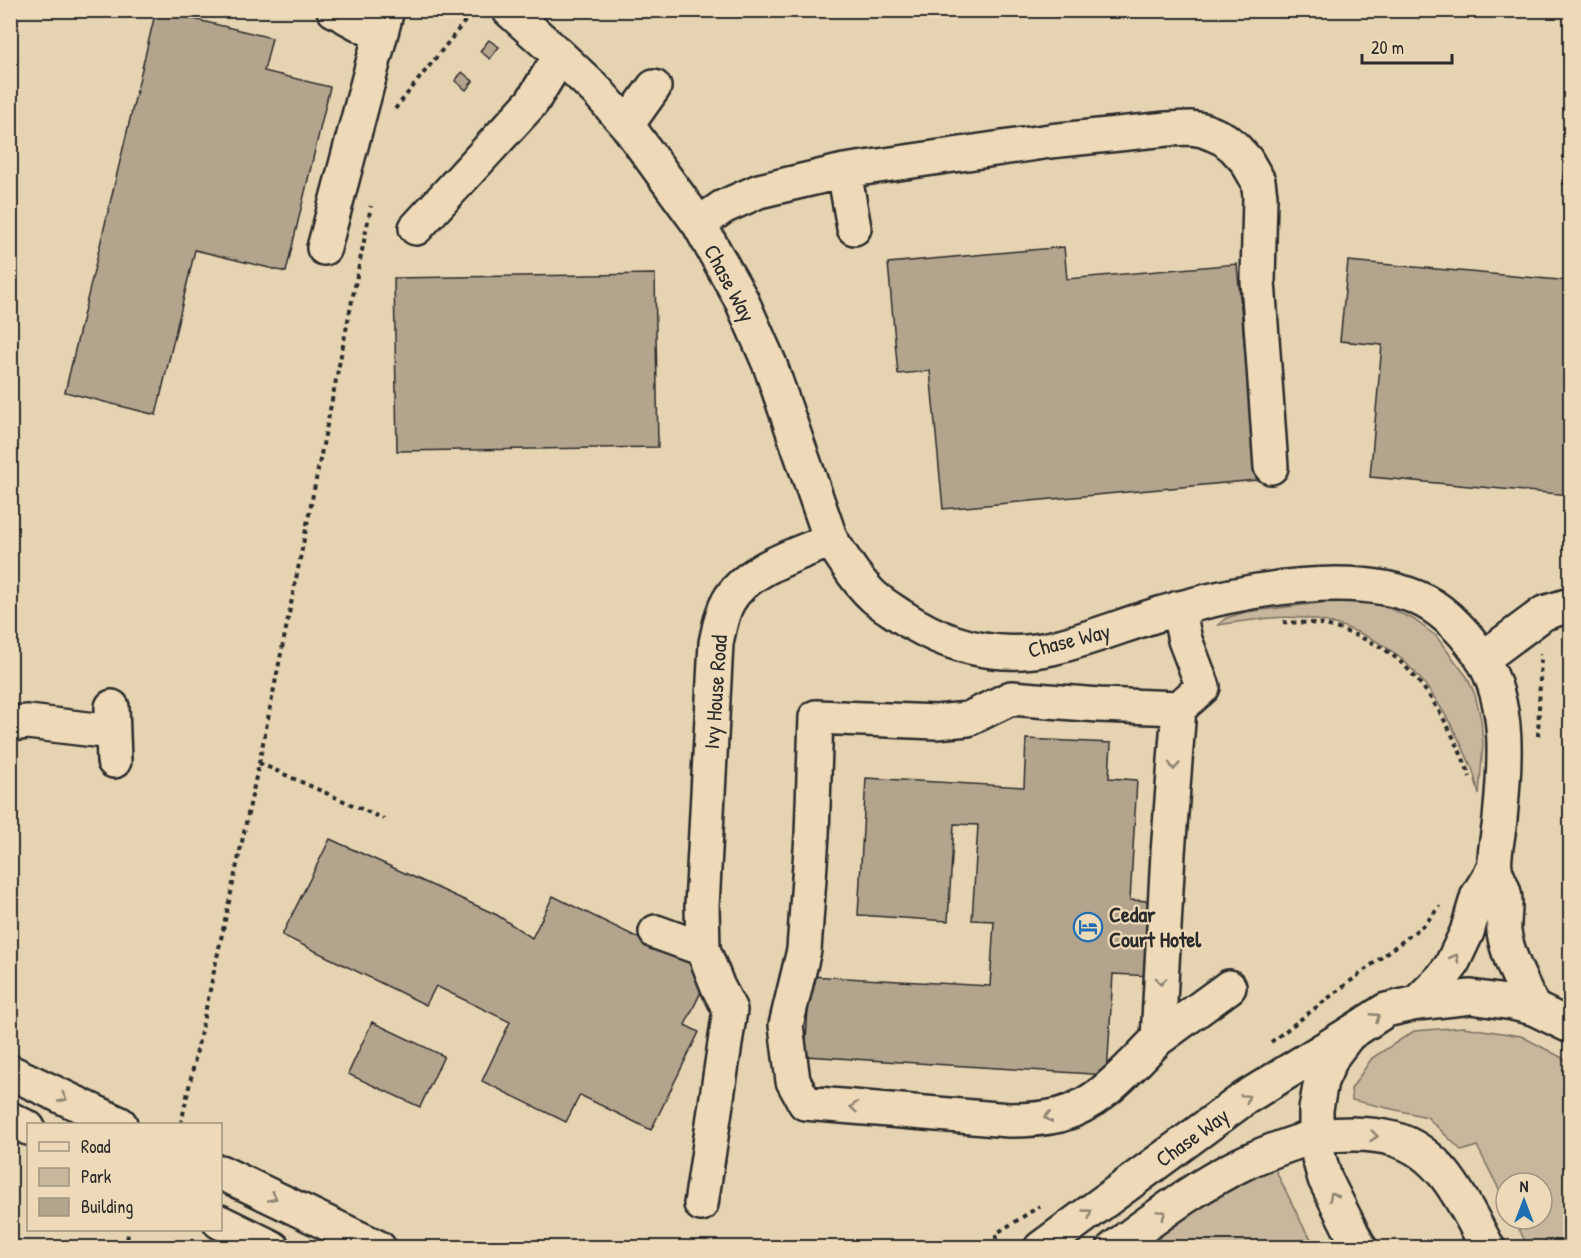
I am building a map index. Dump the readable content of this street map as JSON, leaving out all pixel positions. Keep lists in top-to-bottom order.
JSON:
{
  "streets": {
    "main road": ["Chase Way", "Ivy House Road"]
  },
  "crossings": [
    ["Chase Way", "Ivy House Road"]
  ],
  "places": {
    "hotel": ["Cedar Court Hotel"]
  },
  "legend": ["Road", "Park", "Building"],
  "scale_bar": "20 m",
  "north": "top"
}
